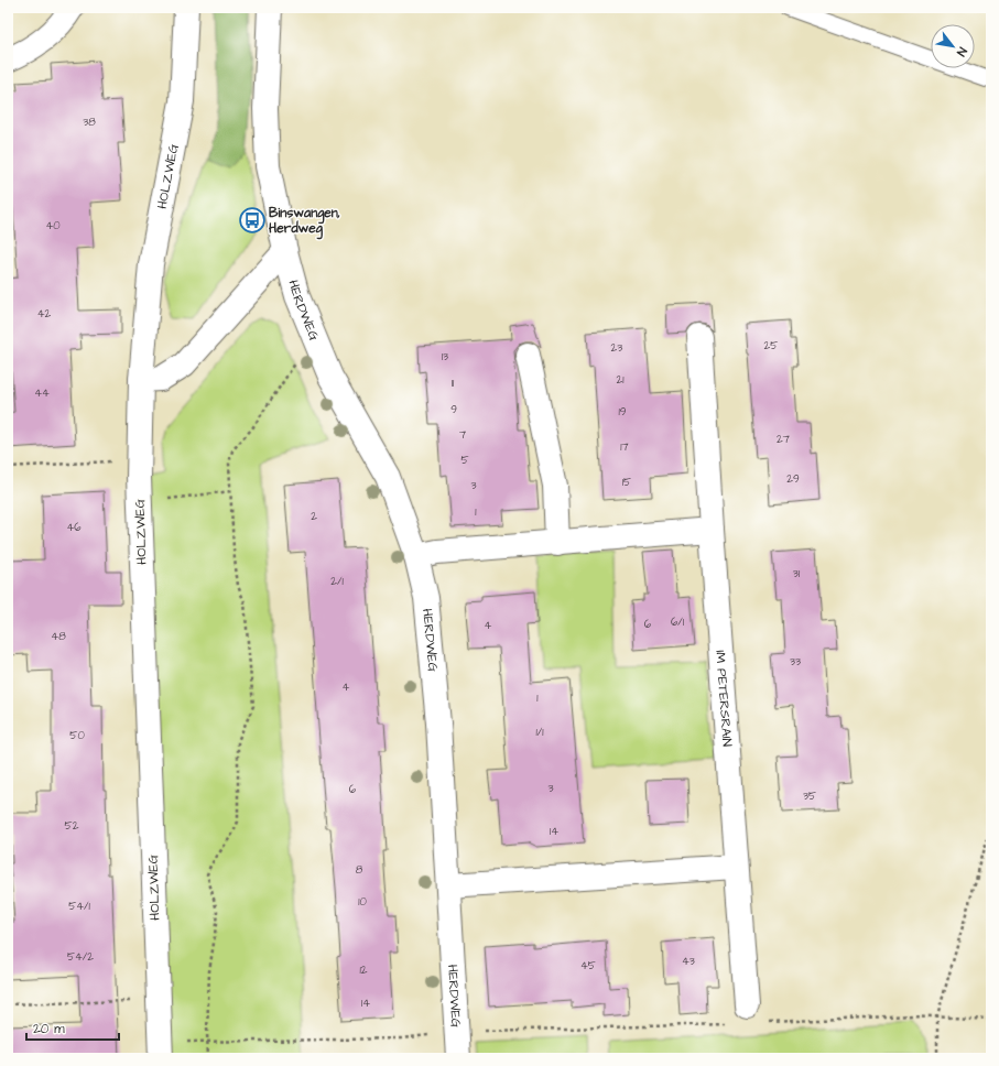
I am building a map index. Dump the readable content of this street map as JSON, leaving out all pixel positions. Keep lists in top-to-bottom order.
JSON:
{
  "streets": {
    "street": ["HOLZWEG", "HERDWEG", "IM PETERSRAIN"]
  },
  "places": {
    "bus stop": ["Binswangen, Herdweg"]
  },
  "house_numbers": [
    "38",
    "40",
    "42",
    "25",
    "23",
    "13",
    "21",
    "11",
    "44",
    "9",
    "19",
    "7",
    "27",
    "17",
    "5",
    "29",
    "15",
    "3",
    "1",
    "2",
    "46",
    "31",
    "2/1",
    "6/1",
    "6",
    "4",
    "48",
    "33",
    "4",
    "1",
    "1/1",
    "50",
    "3",
    "6",
    "35",
    "52",
    "14",
    "8",
    "10",
    "54/1",
    "54/2",
    "43",
    "45",
    "12",
    "14"
  ],
  "scale_bar": "20 m",
  "north": "bottom right"
}
